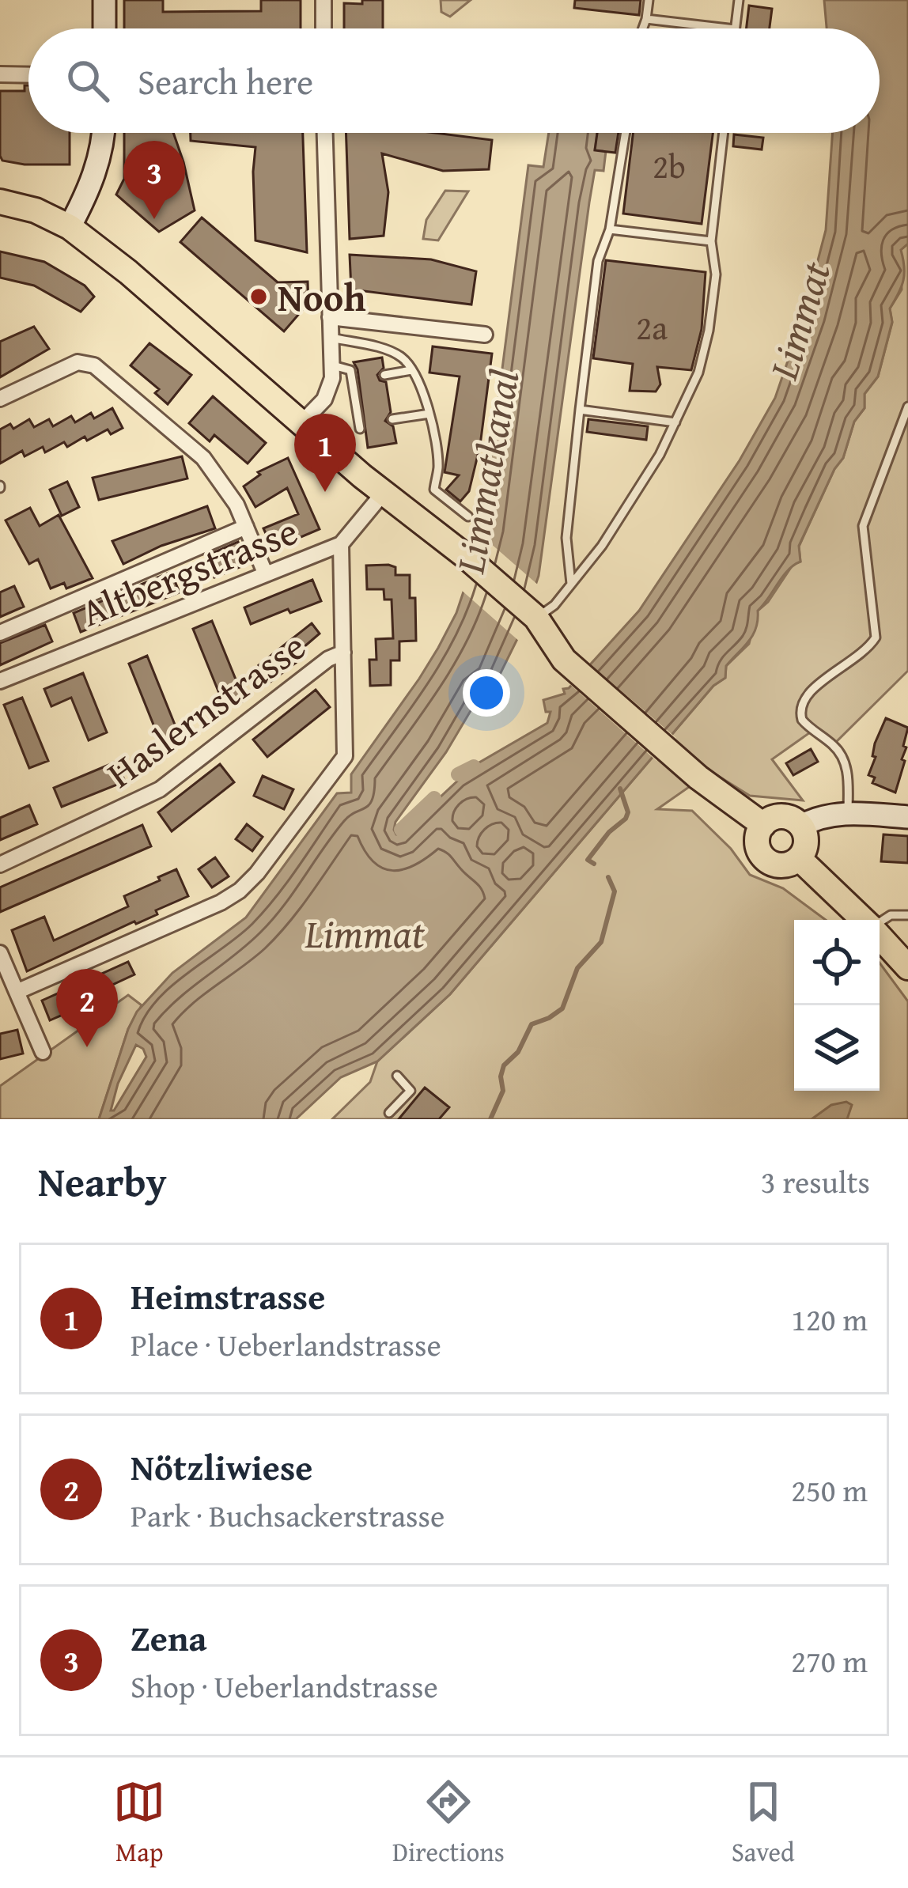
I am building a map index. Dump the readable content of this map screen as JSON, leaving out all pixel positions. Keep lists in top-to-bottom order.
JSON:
{
  "streets": {
    "street": ["Altbergstrasse", "Haslernstrasse"]
  },
  "water": ["Limmat", "Limmatkanal"],
  "places": ["Nooh"],
  "house_numbers": ["2b", "2a"],
  "page": {
    "search": "Search here",
    "pins": ["3", "1", "2"],
    "heading": ["Nearby", "3 results"],
    "list": [
      {
        "mark": "1",
        "name": "Heimstrasse",
        "note": "Place · Ueberlandstrasse",
        "value": "120 m"
      },
      {
        "mark": "2",
        "name": "Nötzliwiese",
        "note": "Park · Buchsackerstrasse",
        "value": "250 m"
      },
      {
        "mark": "3",
        "name": "Zena",
        "note": "Shop · Ueberlandstrasse",
        "value": "270 m"
      }
    ],
    "nav": ["Map", "Directions", "Saved"]
  }
}
